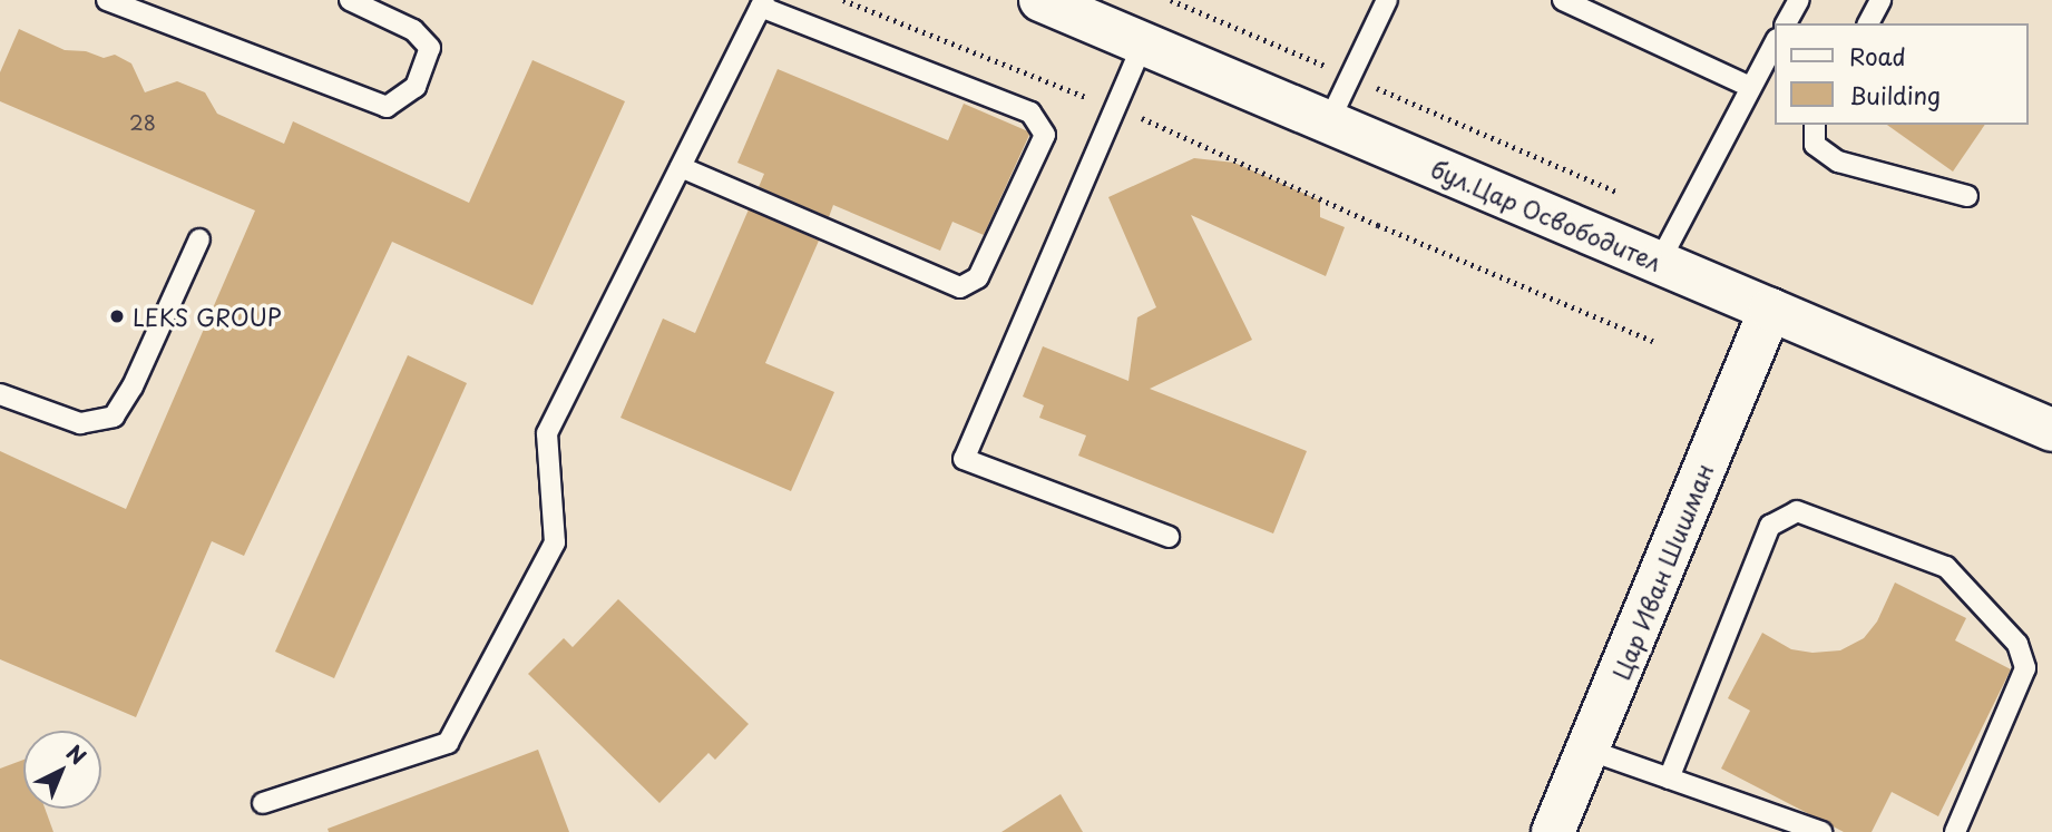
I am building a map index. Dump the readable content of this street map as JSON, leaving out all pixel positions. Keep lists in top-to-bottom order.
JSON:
{
  "streets": {
    "main road": ["бул.Цар Освободител", "Цар Иван Шишман"]
  },
  "crossings": [
    ["бул.Цар Освободител", "Цар Иван Шишман"]
  ],
  "places": ["LEKS GROUP"],
  "house_numbers": ["28"],
  "legend": ["Road", "Building"],
  "north": "top right"
}
